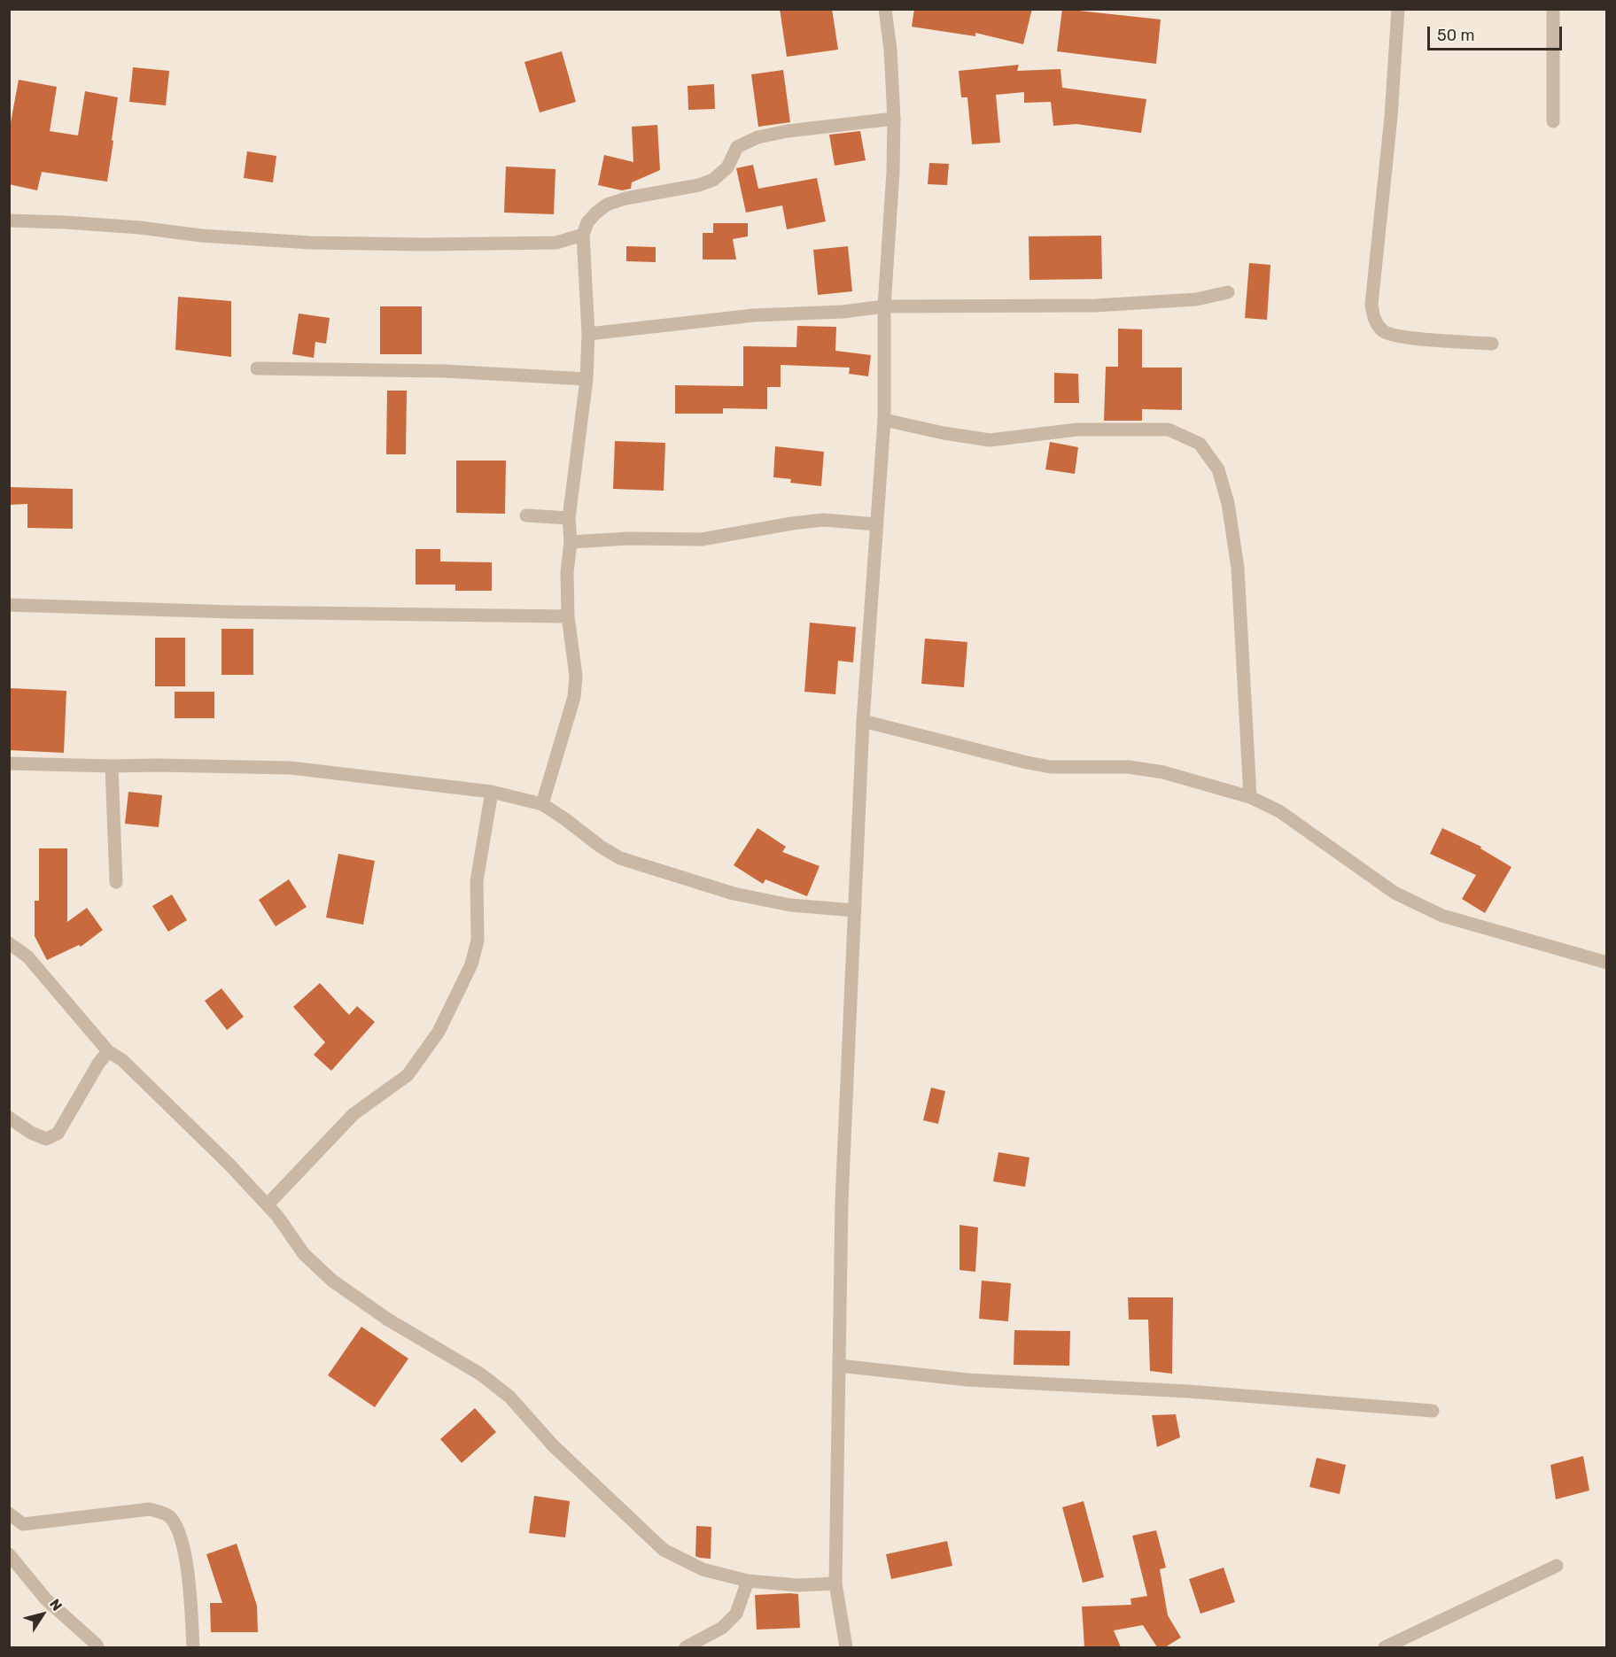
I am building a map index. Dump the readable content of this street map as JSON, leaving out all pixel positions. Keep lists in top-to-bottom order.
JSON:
{
  "scale_bar": "50 m",
  "north": "top right"
}
